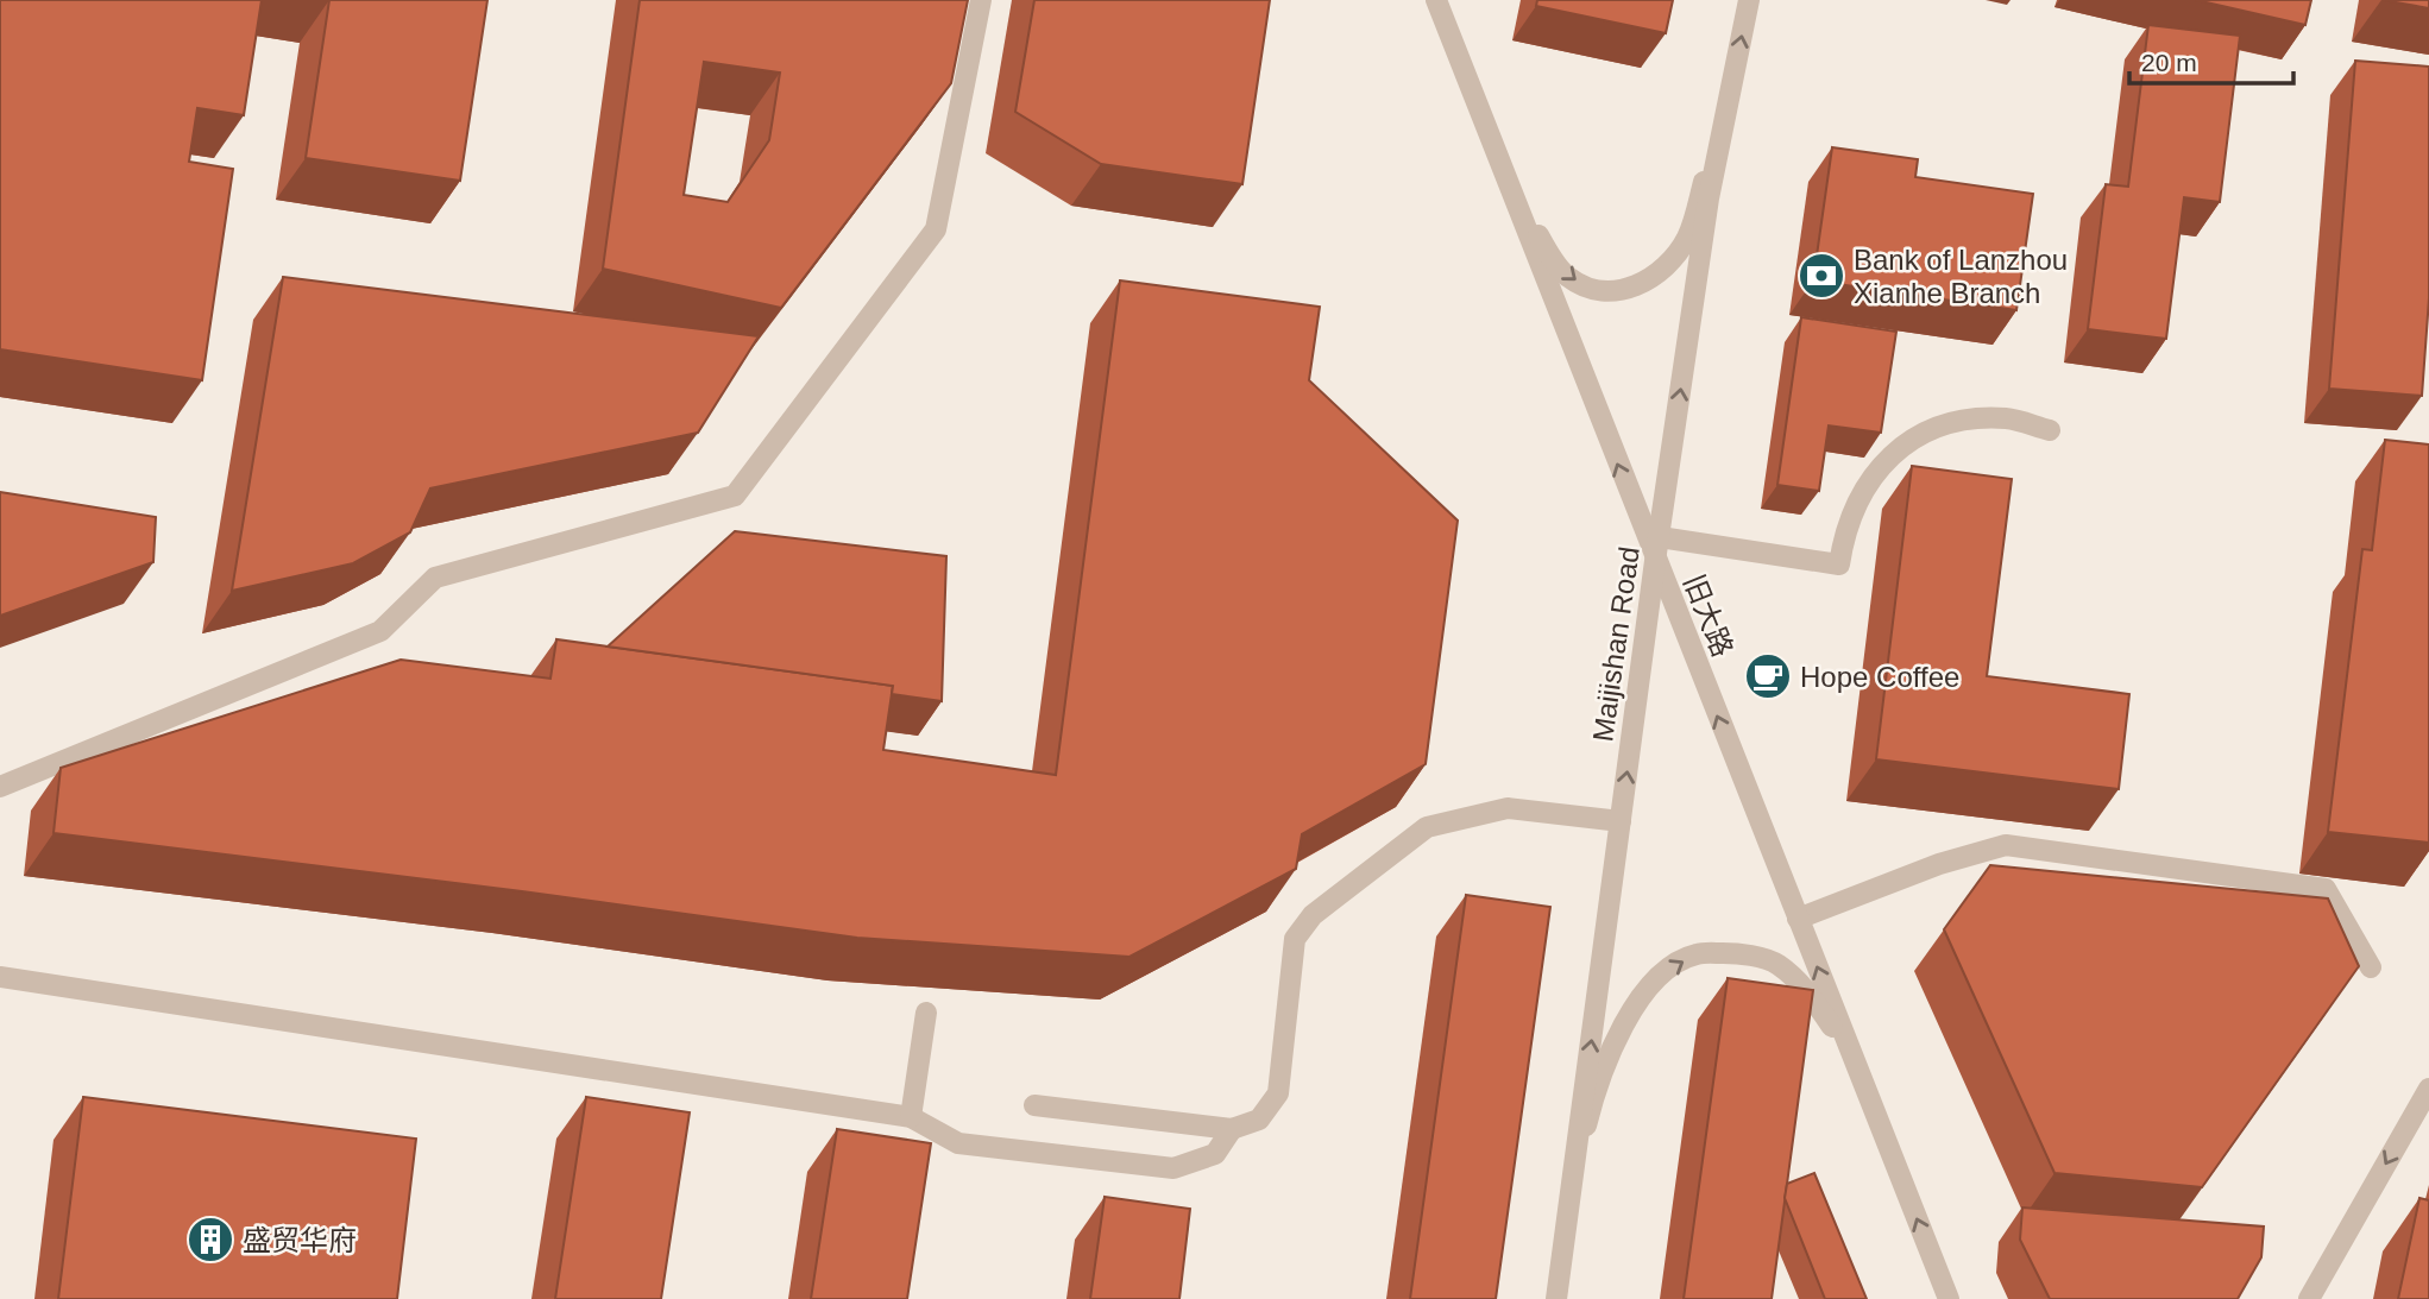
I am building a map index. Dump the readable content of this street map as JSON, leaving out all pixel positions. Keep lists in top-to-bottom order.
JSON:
{
  "streets": {
    "street": ["旧大路", "Maijishan Road"]
  },
  "crossings": [
    ["旧大路", "Maijishan Road"]
  ],
  "one_way": ["旧大路", "Maijishan Road"],
  "places": {
    "bank": ["Bank of Lanzhou Xianhe Branch"],
    "cafe": ["Hope Coffee"],
    "building": ["盛贸华府"]
  },
  "scale_bar": "20 m"
}
